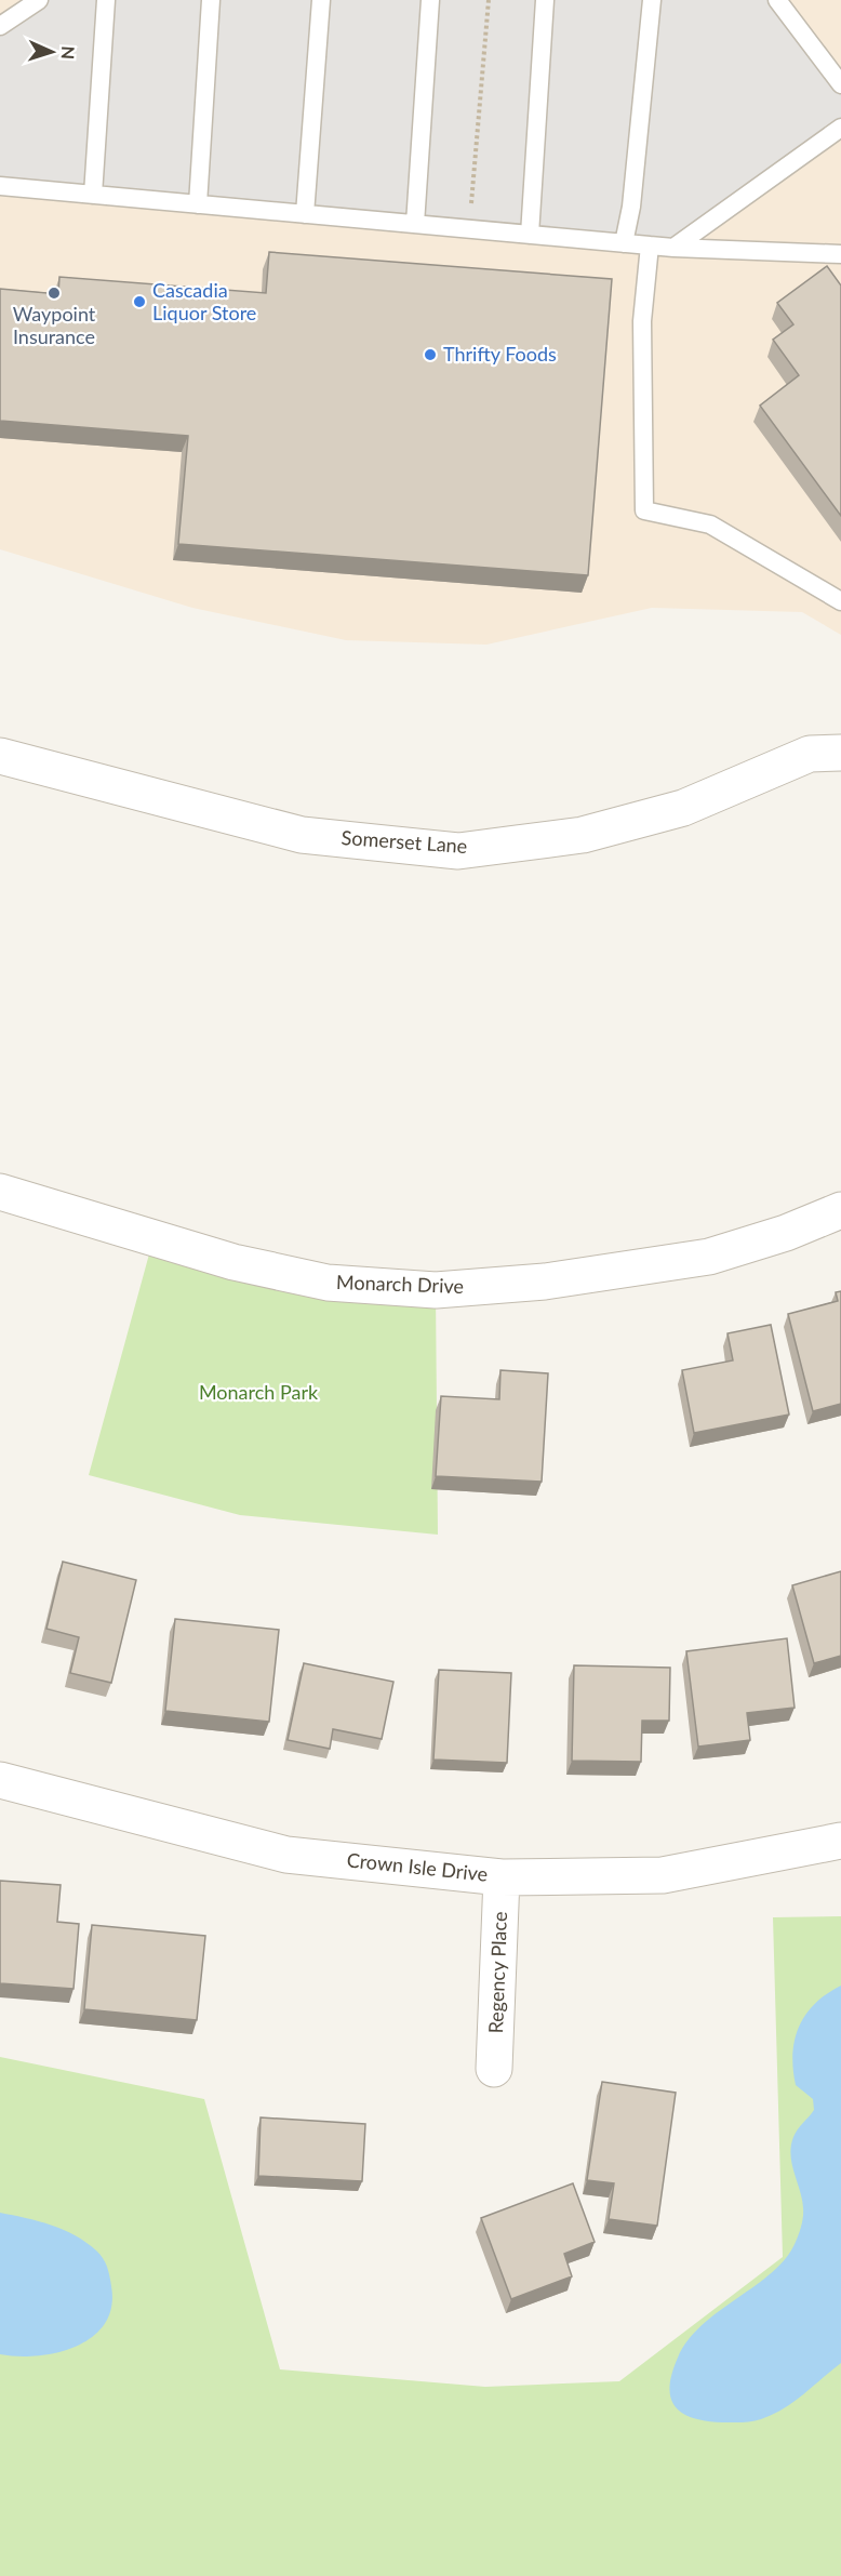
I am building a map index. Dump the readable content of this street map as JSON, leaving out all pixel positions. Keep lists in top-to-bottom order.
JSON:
{
  "streets": {
    "street": [
      "Somerset Lane",
      "Monarch Drive",
      "Crown Isle Drive",
      "Regency Place"
    ]
  },
  "crossings": [
    ["Crown Isle Drive", "Regency Place"]
  ],
  "parks": ["Monarch Park"],
  "places": ["Waypoint Insurance", "Cascadia Liquor Store", "Thrifty Foods"],
  "north": "right"
}
